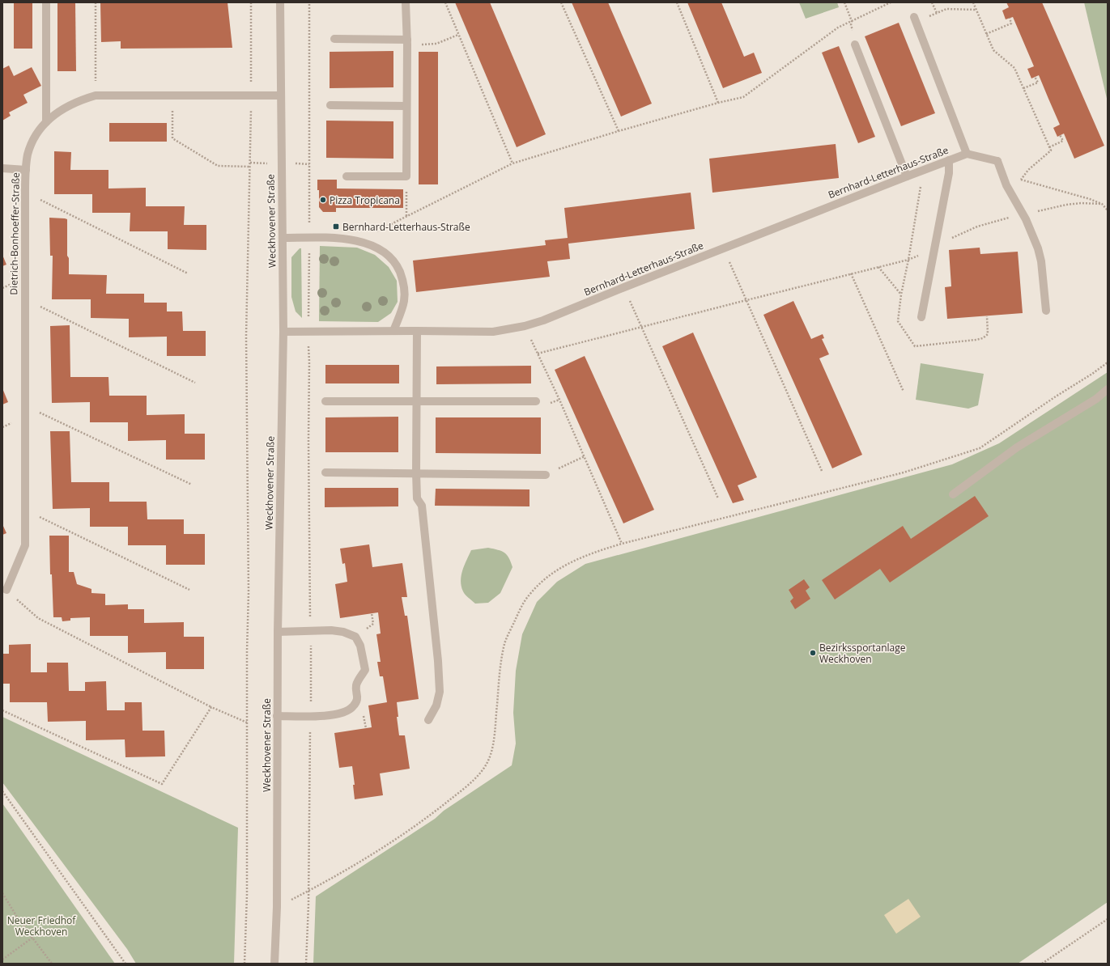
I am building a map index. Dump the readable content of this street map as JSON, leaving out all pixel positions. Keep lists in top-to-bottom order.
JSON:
{
  "streets": {
    "street": ["Bernhard-Letterhaus-Straße", "Weckhovener Straße", "Dietrich-Bonhoeffer-Straße"]
  },
  "crossings": [
    ["Bernhard-Letterhaus-Straße", "Weckhovener Straße"],
    ["Weckhovener Straße", "Dietrich-Bonhoeffer-Straße"]
  ],
  "parks": ["Neuer Friedhof Weckhoven"],
  "places": {
    "other": ["Pizza Tropicana", "Bezirkssportanlage Weckhoven"],
    "transit": ["Bernhard-Letterhaus-Straße"]
  }
}
